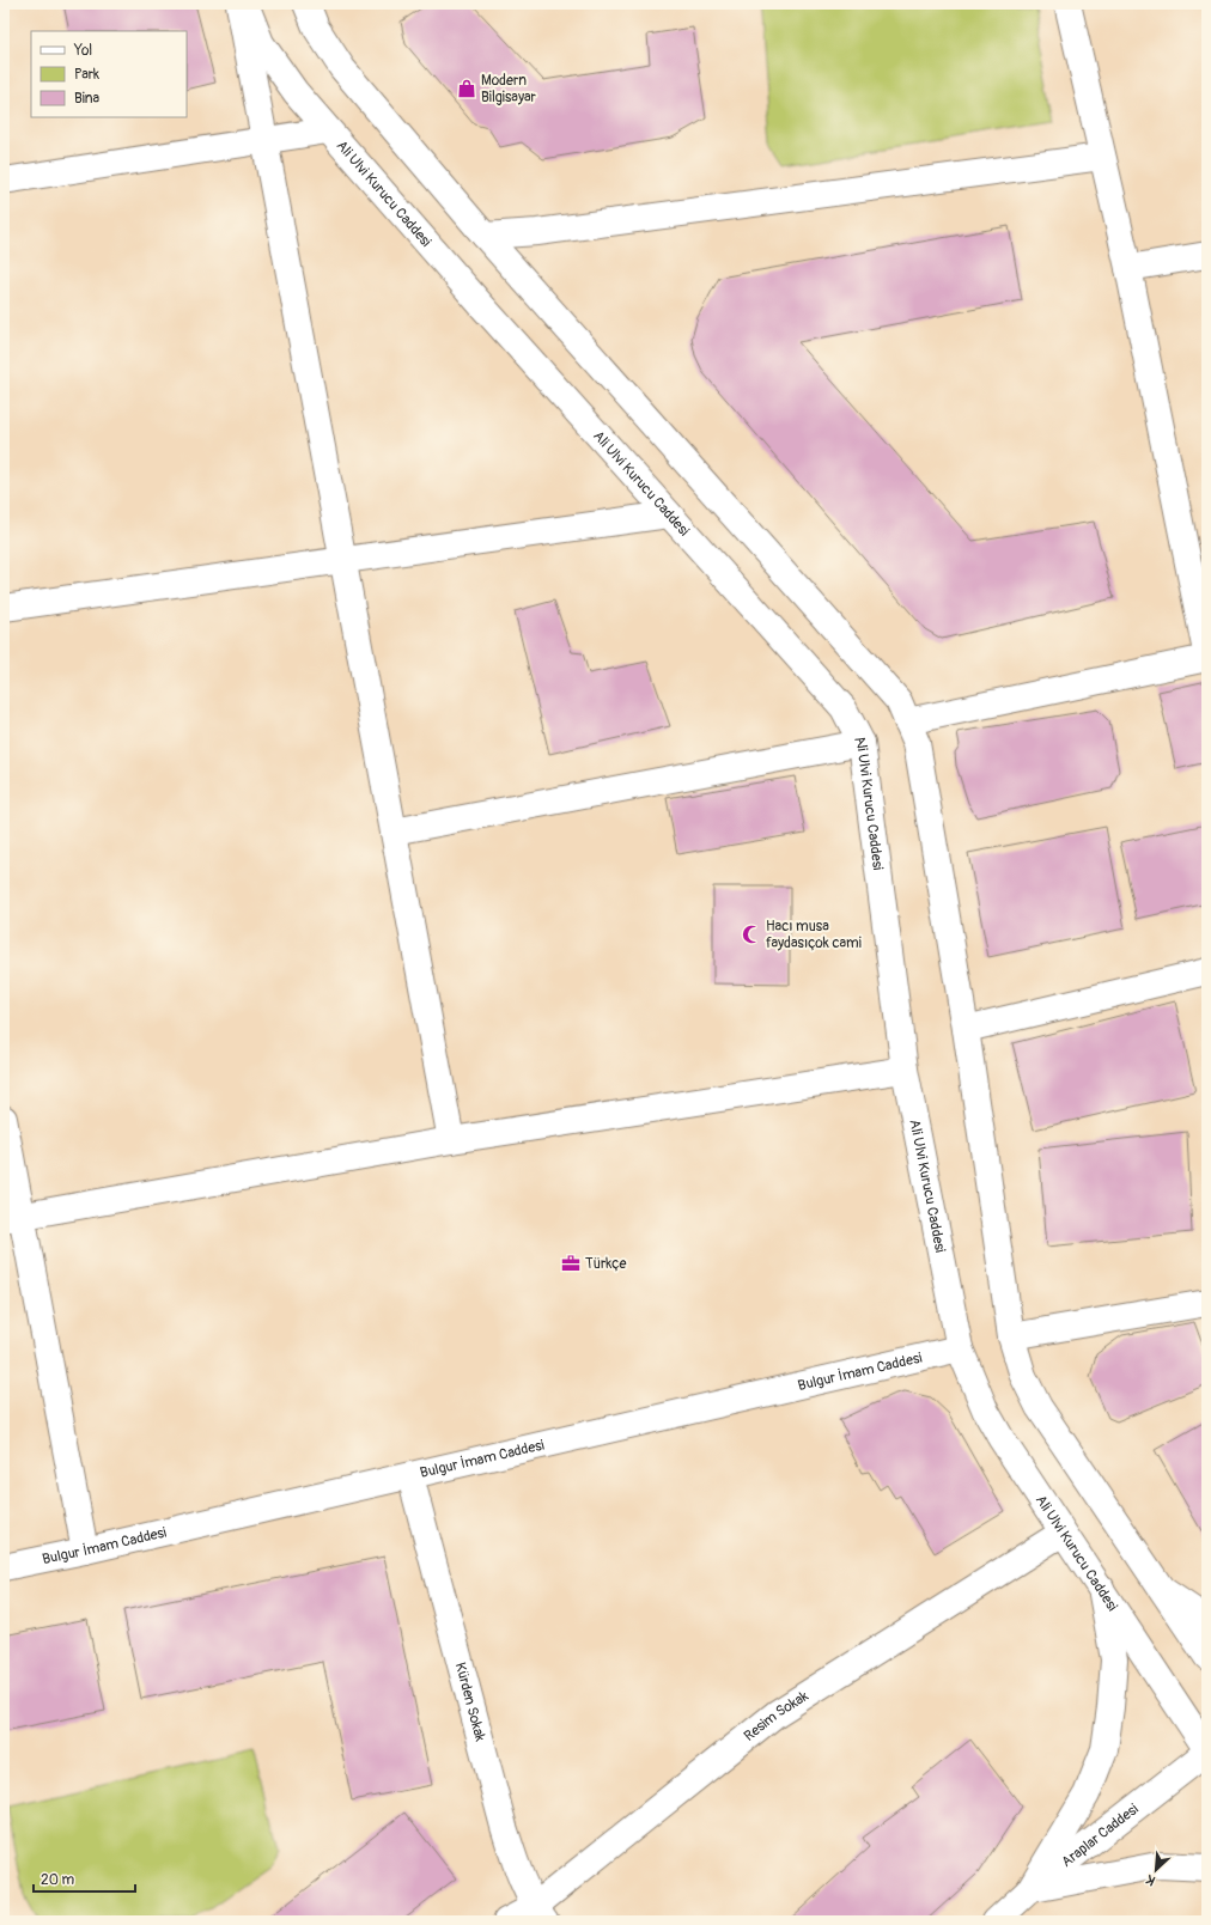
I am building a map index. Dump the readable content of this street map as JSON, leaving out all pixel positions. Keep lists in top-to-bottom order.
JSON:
{
  "streets": {
    "street": [
      "Ali Ulvi Kurucu Caddesi",
      "Bulgur İmam Caddesi",
      "Kürden Sokak",
      "Resim Sokak",
      "Araplar Caddesi"
    ]
  },
  "crossings": [
    ["Ali Ulvi Kurucu Caddesi", "Bulgur İmam Caddesi"],
    ["Ali Ulvi Kurucu Caddesi", "Resim Sokak"],
    ["Ali Ulvi Kurucu Caddesi", "Araplar Caddesi"],
    ["Bulgur İmam Caddesi", "Kürden Sokak"],
    ["Kürden Sokak", "Resim Sokak"]
  ],
  "places": {
    "shop": ["Modern Bilgisayar"],
    "mosque": ["Hacı musa faydasıçok cami"],
    "office": ["Türkçe"]
  },
  "legend": ["Yol", "Park", "Bina"],
  "scale_bar": "20 m",
  "north": "bottom left"
}
